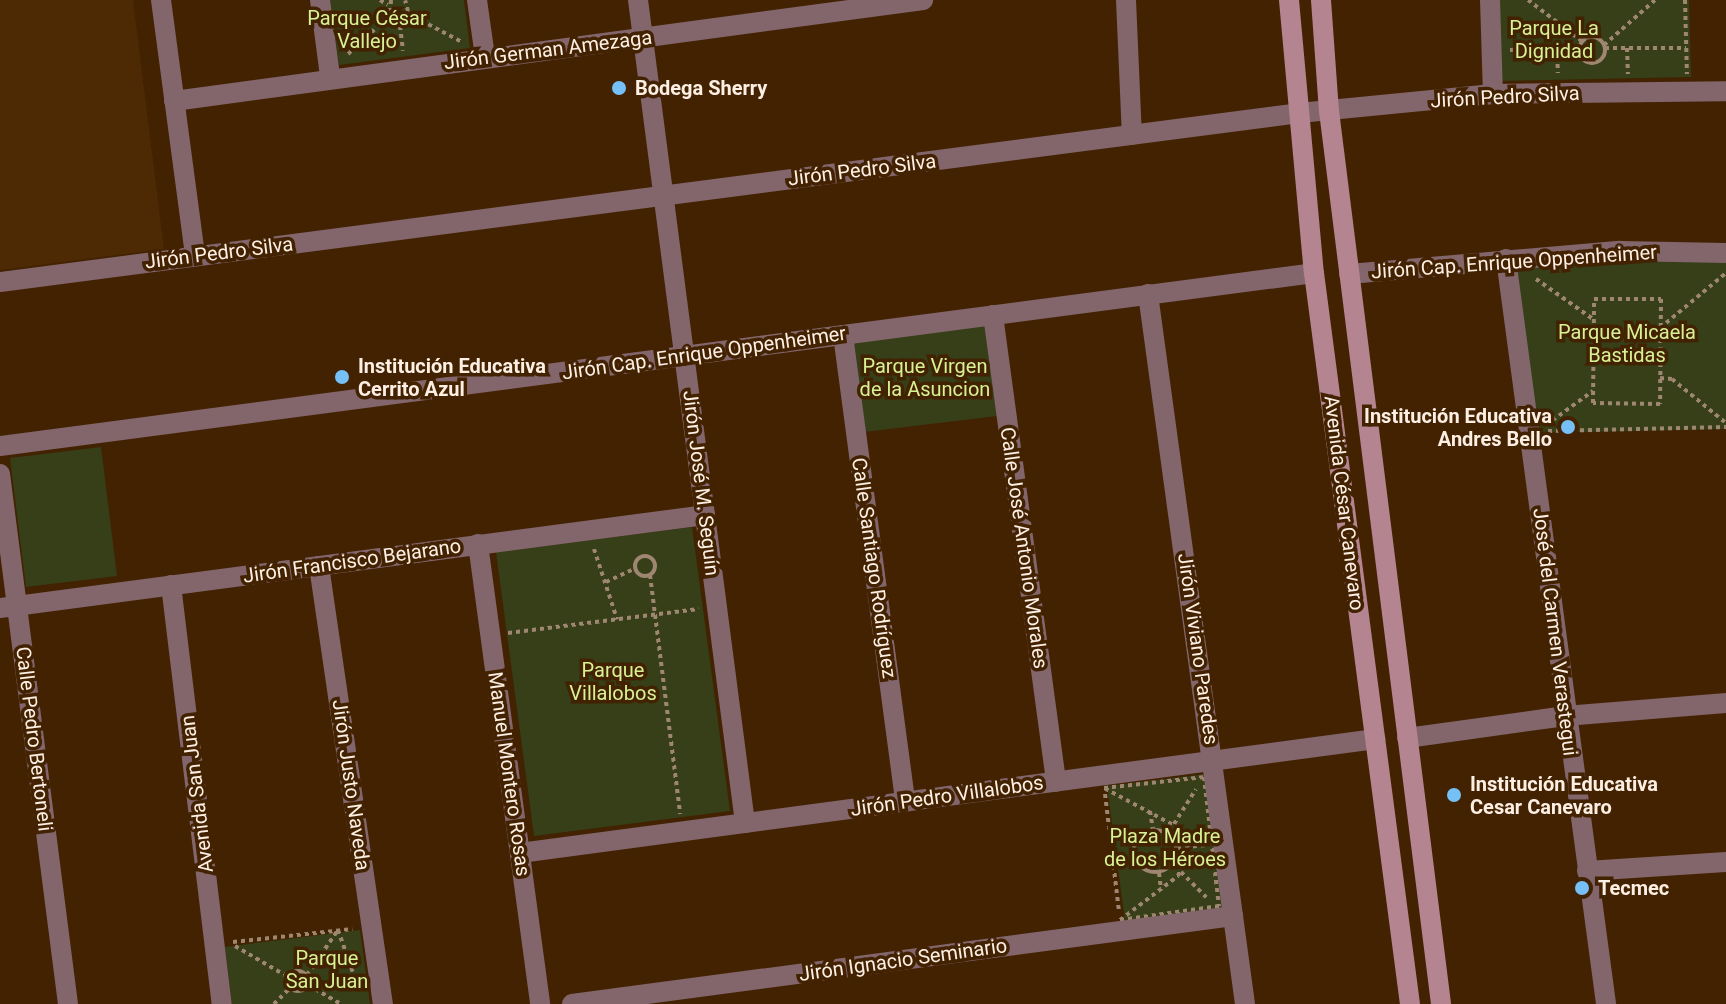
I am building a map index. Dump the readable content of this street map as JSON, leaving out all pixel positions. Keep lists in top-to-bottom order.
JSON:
{
  "streets": {
    "main road": ["Avenida César Canevaro"],
    "street": [
      "Jirón German Amezaga",
      "Jirón Pedro Silva",
      "Jirón Cap. Enrique Oppenheimer",
      "Jirón José M. Seguín",
      "Calle José Antonio Morales",
      "Jirón Francisco Bejarano",
      "Calle Santiago Rodríguez",
      "José del Carmen Verastegui",
      "Jirón Viviano Paredes",
      "Calle Pedro Bertoneli",
      "Manuel Montero Rosas",
      "Jirón Justo Naveda",
      "Avenida San Juan",
      "Jirón Pedro Villalobos",
      "Jirón Ignacio Seminario"
    ]
  },
  "crossings": [
    ["Jirón German Amezaga", "Jirón José M. Seguín"],
    ["Jirón Pedro Silva", "Jirón José M. Seguín"],
    ["Jirón Pedro Silva", "Avenida César Canevaro"],
    ["Jirón Cap. Enrique Oppenheimer", "Jirón José M. Seguín"],
    ["Jirón Cap. Enrique Oppenheimer", "Avenida César Canevaro"],
    ["Jirón Cap. Enrique Oppenheimer", "Calle José Antonio Morales"],
    ["Jirón Cap. Enrique Oppenheimer", "Calle Santiago Rodríguez"],
    ["Jirón Cap. Enrique Oppenheimer", "José del Carmen Verastegui"],
    ["Jirón Cap. Enrique Oppenheimer", "Jirón Viviano Paredes"],
    ["Jirón José M. Seguín", "Jirón Francisco Bejarano"],
    ["Jirón José M. Seguín", "Jirón Pedro Villalobos"],
    ["Avenida César Canevaro", "Jirón Pedro Villalobos"],
    ["Calle José Antonio Morales", "Jirón Pedro Villalobos"],
    ["Jirón Francisco Bejarano", "Calle Pedro Bertoneli"],
    ["Jirón Francisco Bejarano", "Manuel Montero Rosas"],
    ["Jirón Francisco Bejarano", "Jirón Justo Naveda"],
    ["Jirón Francisco Bejarano", "Avenida San Juan"],
    ["Calle Santiago Rodríguez", "Jirón Pedro Villalobos"],
    ["Jirón Viviano Paredes", "Jirón Pedro Villalobos"],
    ["Jirón Viviano Paredes", "Jirón Ignacio Seminario"],
    ["Manuel Montero Rosas", "Jirón Pedro Villalobos"]
  ],
  "parks": [
    "Parque César Vallejo",
    "Parque La Dignidad",
    "Parque Micaela Bastidas",
    "Parque Virgen de la Asuncion",
    "Parque Villalobos",
    "Plaza Madre de los Héroes",
    "Parque San Juan"
  ],
  "places": [
    "Bodega Sherry",
    "Institución Educativa Cerrito Azul",
    "Institución Educativa Andres Bello",
    "Institución Educativa Cesar Canevaro",
    "Tecmec"
  ]
}
